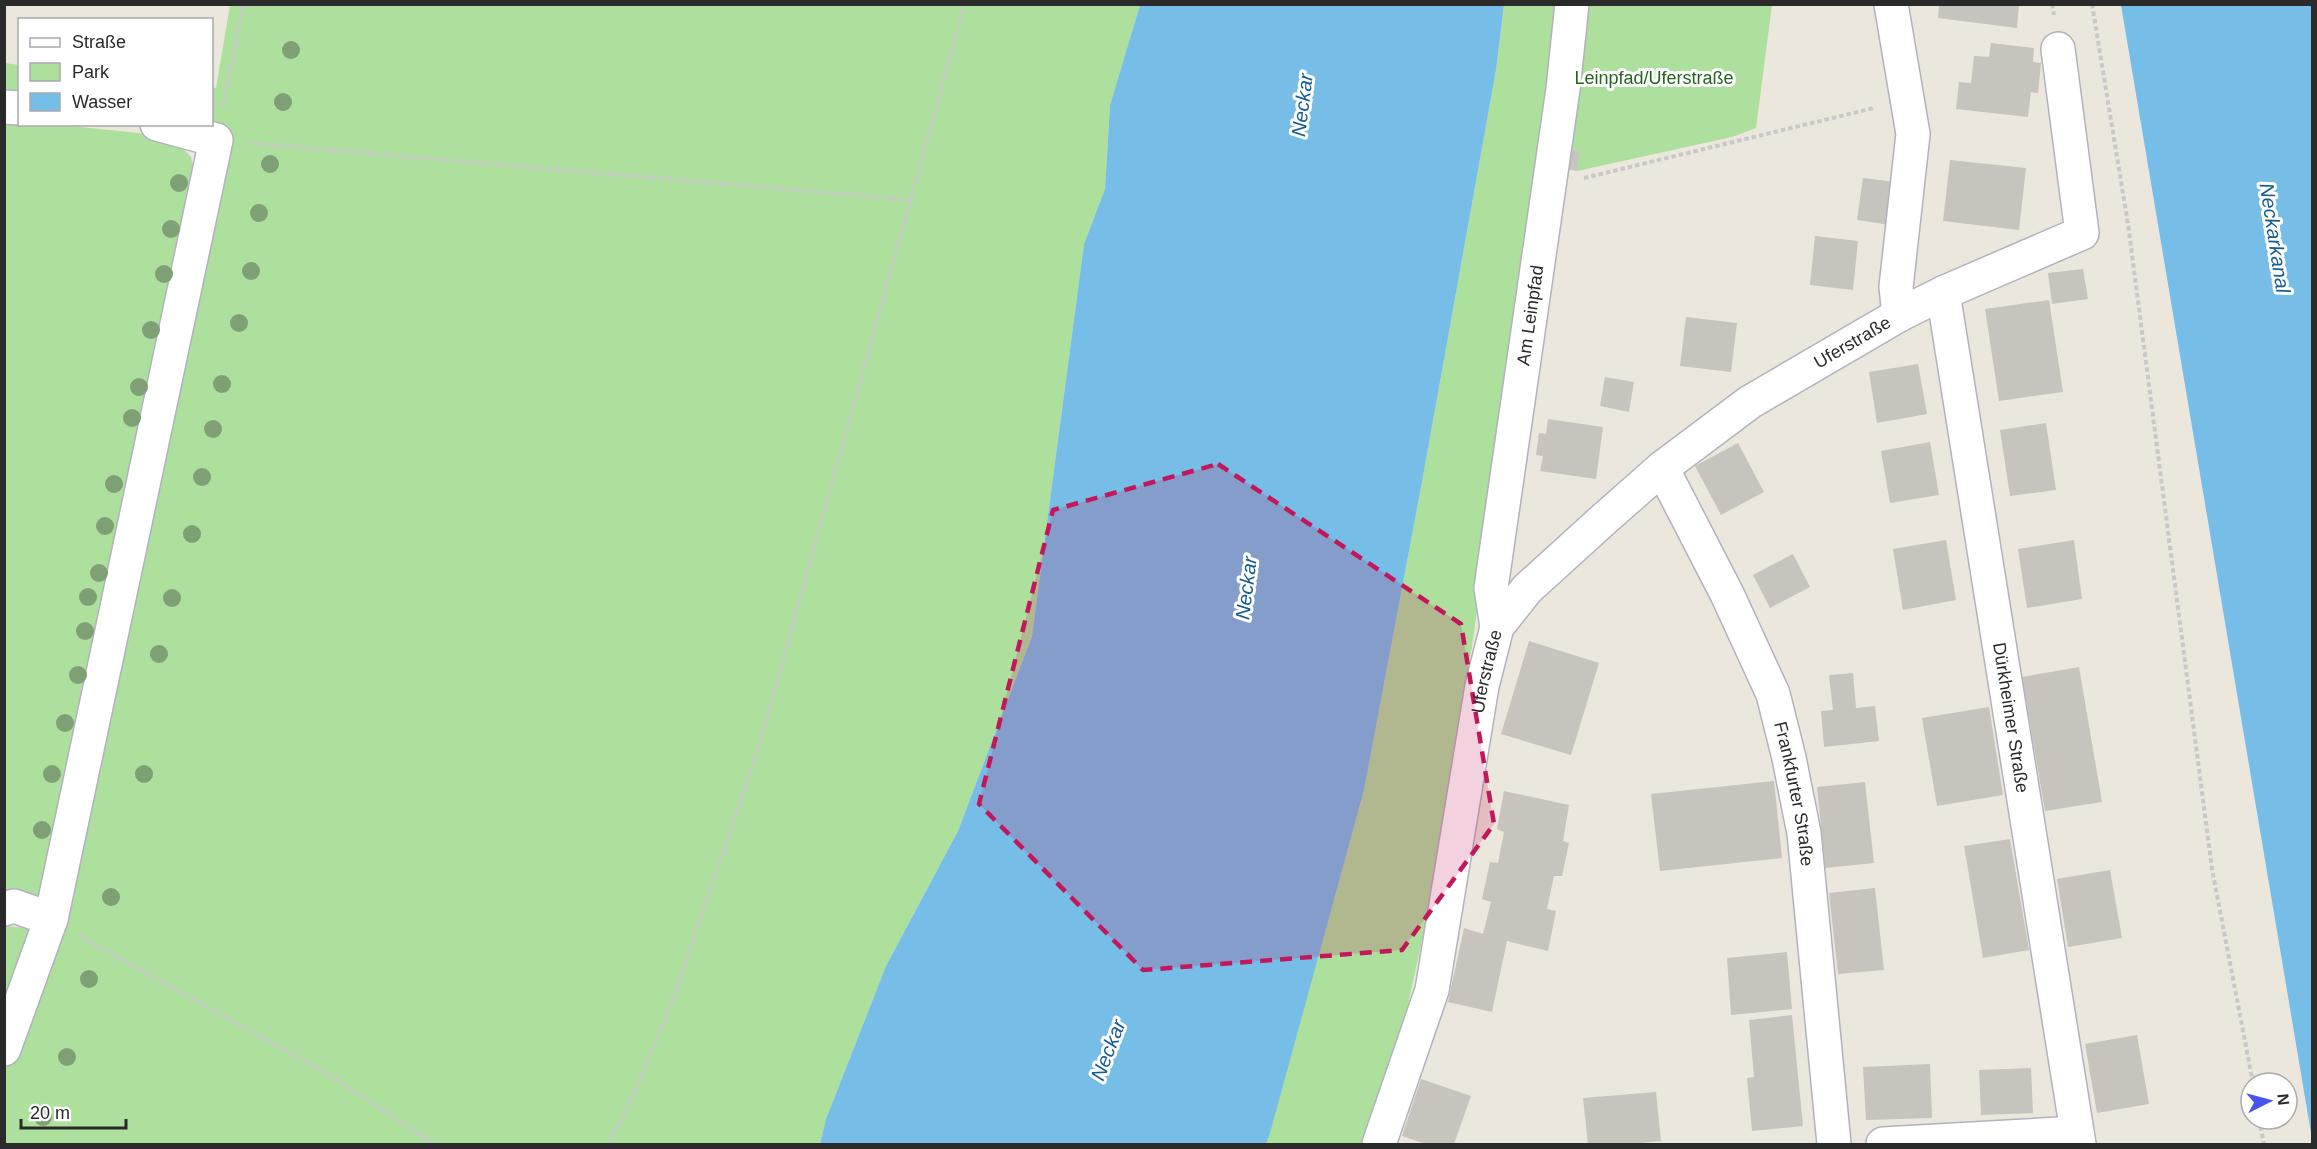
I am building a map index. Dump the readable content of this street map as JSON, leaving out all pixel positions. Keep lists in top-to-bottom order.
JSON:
{
  "streets": {
    "street": [
      "Am Leinpfad",
      "Uferstraße",
      "Dürkheimer Straße",
      "Frankfurter Straße"
    ]
  },
  "crossings": [
    ["Am Leinpfad", "Uferstraße"],
    ["Uferstraße", "Dürkheimer Straße"],
    ["Uferstraße", "Frankfurter Straße"]
  ],
  "water": ["Neckar", "Neckarkanal"],
  "parks": ["Leinpfad/Uferstraße"],
  "legend": ["Straße", "Park", "Wasser"],
  "scale_bar": "20 m",
  "north": "right"
}
